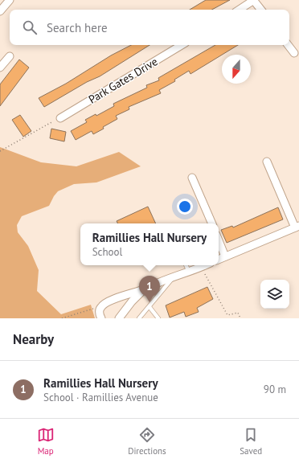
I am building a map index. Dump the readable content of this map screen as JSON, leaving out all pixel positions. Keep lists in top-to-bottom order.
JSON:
{
  "streets": {
    "street": ["Park Gates Drive"]
  },
  "north": "bottom",
  "page": {
    "search": "Search here",
    "popup": ["Ramillies Hall Nursery", "School"],
    "pins": "1",
    "heading": "Nearby",
    "list": [
      {
        "mark": "1",
        "name": "Ramillies Hall Nursery",
        "note": "School · Ramillies Avenue",
        "value": "90 m"
      }
    ],
    "nav": ["Map", "Directions", "Saved"]
  }
}
